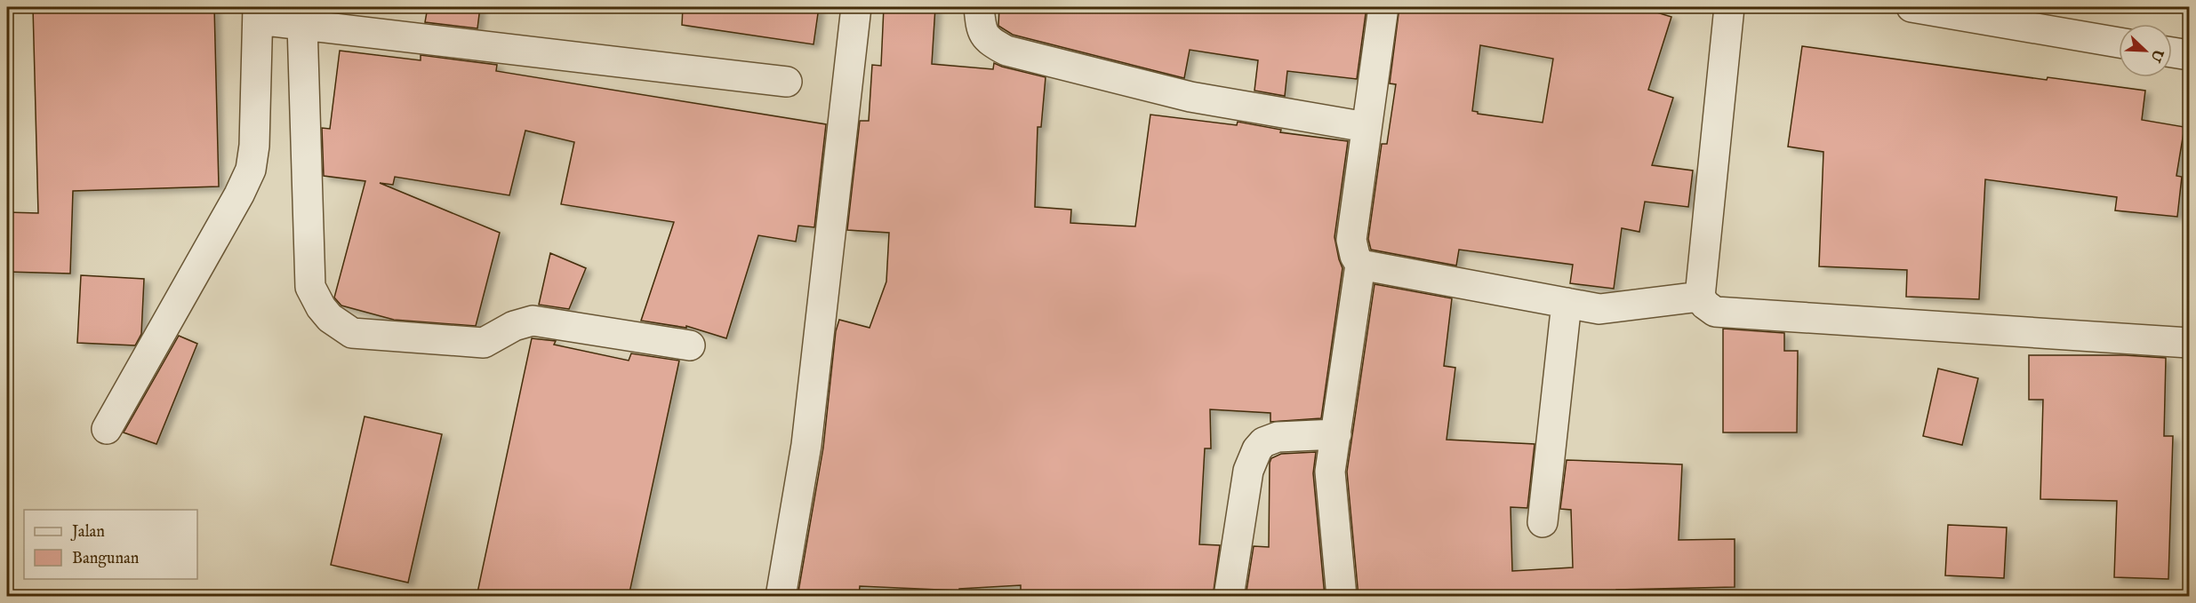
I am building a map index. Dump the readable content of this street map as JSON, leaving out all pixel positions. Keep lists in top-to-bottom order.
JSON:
{
  "legend": ["Jalan", "Bangunan"],
  "north": "bottom right"
}
